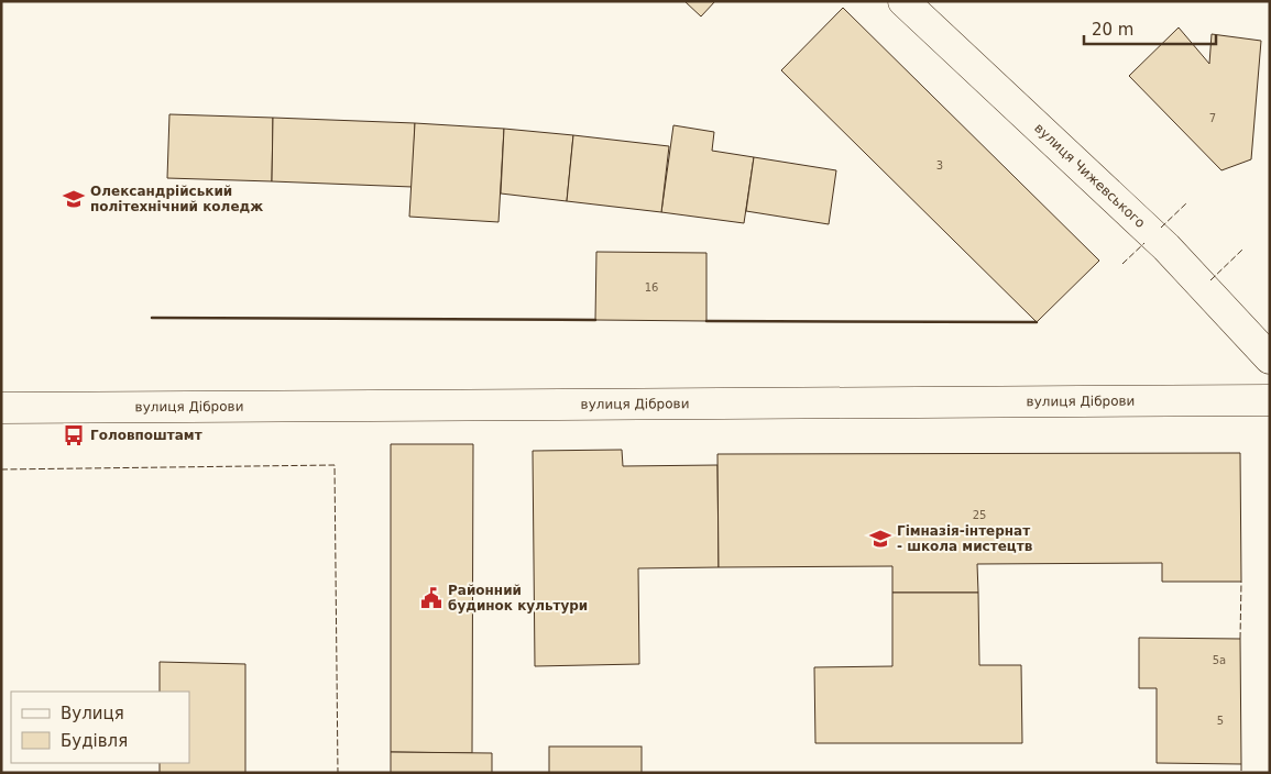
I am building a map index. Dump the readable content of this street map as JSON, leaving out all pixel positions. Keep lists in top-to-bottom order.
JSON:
{
  "streets": {
    "street": ["вулиця Чижевського", "вулиця Діброви"]
  },
  "places": {
    "school or university": ["Олександрійський політехнічний коледж", "Гімназія-інтернат - школа мистецтв"],
    "bus stop": ["Головпоштамт"],
    "public building": ["Районний будинок культури"]
  },
  "house_numbers": [
    "7",
    "3",
    "16",
    "25",
    "5а",
    "5"
  ],
  "legend": ["Вулиця", "Будівля"],
  "scale_bar": "20 m"
}
